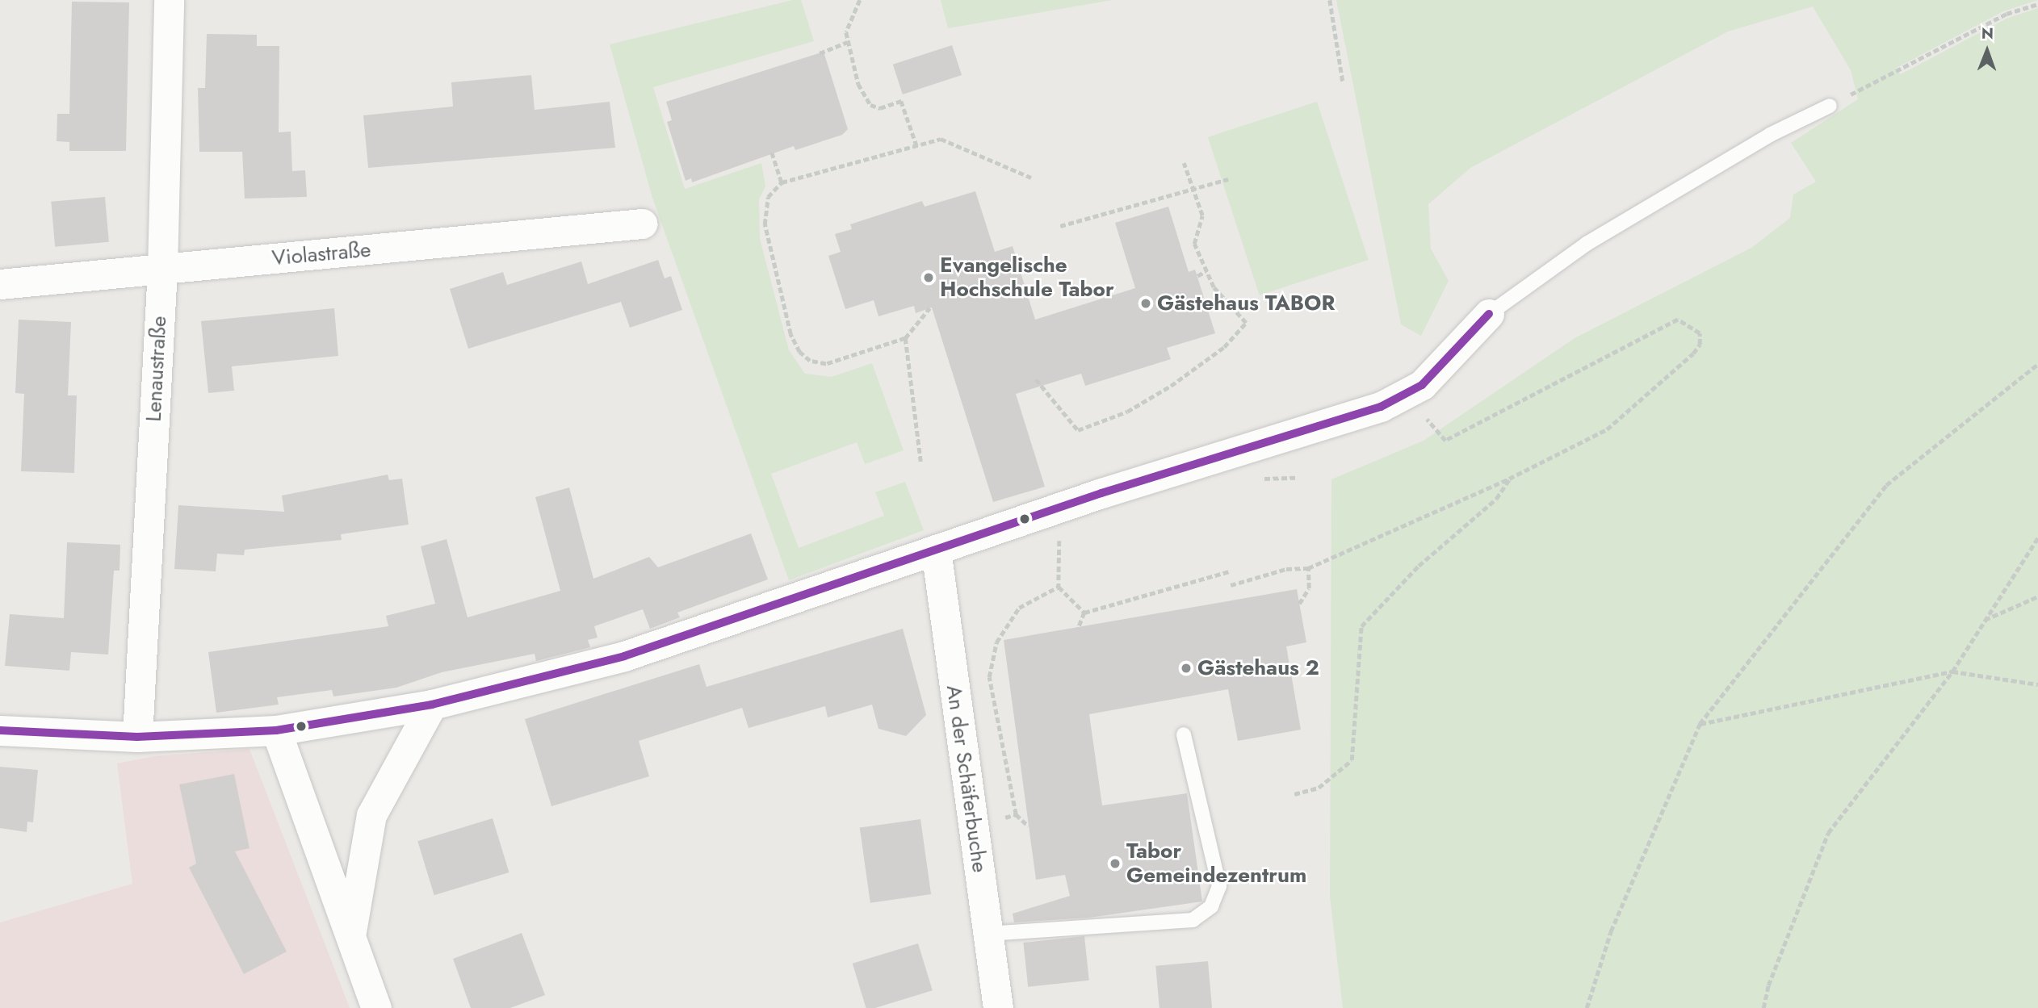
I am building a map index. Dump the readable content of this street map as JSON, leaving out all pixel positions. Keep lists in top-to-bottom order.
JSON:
{
  "streets": {
    "street": ["Violastraße", "Lenaustraße", "An der Schäferbuche"]
  },
  "crossings": [
    ["Violastraße", "Lenaustraße"]
  ],
  "places": [
    "Evangelische Hochschule Tabor",
    "Gästehaus TABOR",
    "Gästehaus 2",
    "Tabor Gemeindezentrum"
  ],
  "north": "top"
}
